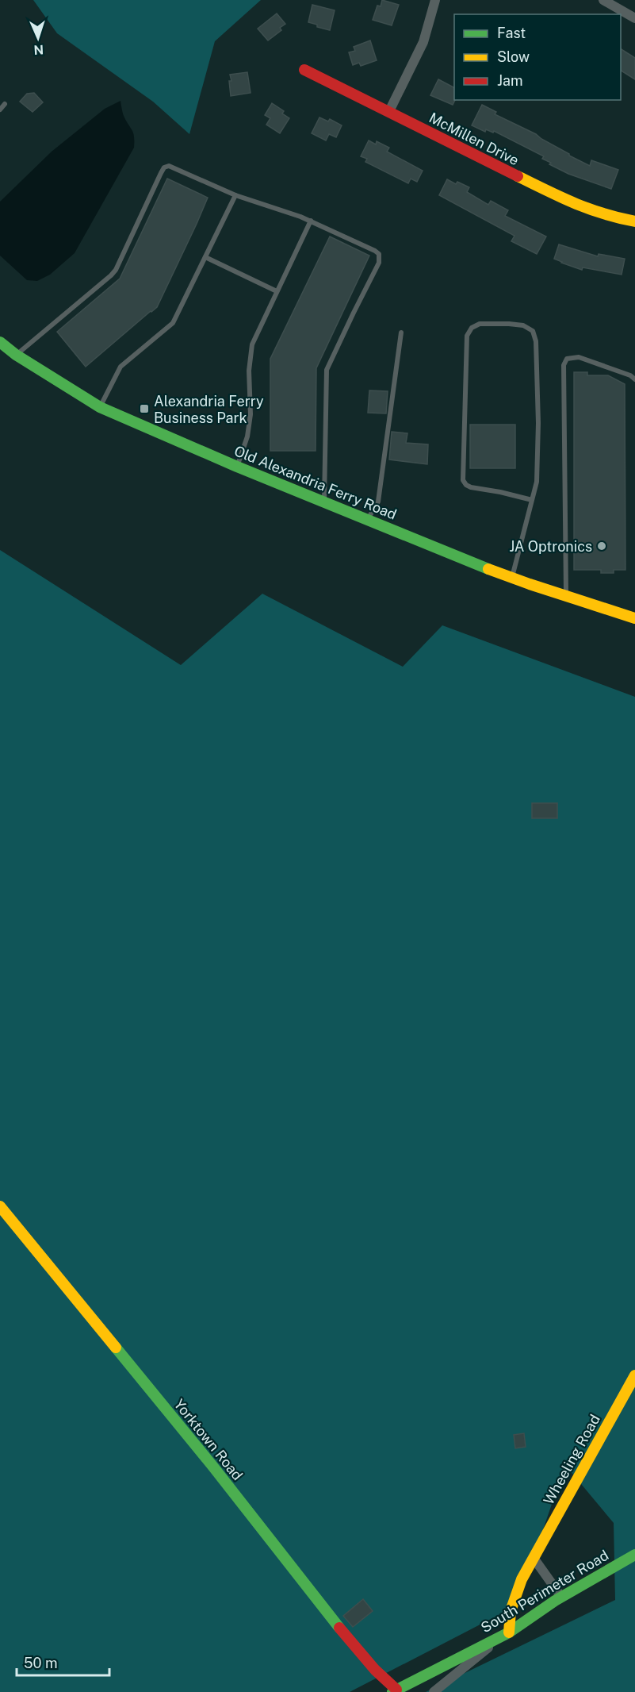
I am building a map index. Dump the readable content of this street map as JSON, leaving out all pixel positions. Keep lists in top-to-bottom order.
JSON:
{
  "streets": {
    "street": [
      "McMillen Drive",
      "Old Alexandria Ferry Road",
      "Yorktown Road",
      "Wheeling Road",
      "South Perimeter Road"
    ]
  },
  "crossings": [
    ["Yorktown Road", "South Perimeter Road"],
    ["Wheeling Road", "South Perimeter Road"]
  ],
  "places": {
    "transit": ["Alexandria Ferry Business Park"],
    "other": ["JA Optronics"]
  },
  "legend": ["Fast", "Slow", "Jam"],
  "scale_bar": "50 m",
  "north": "bottom"
}
